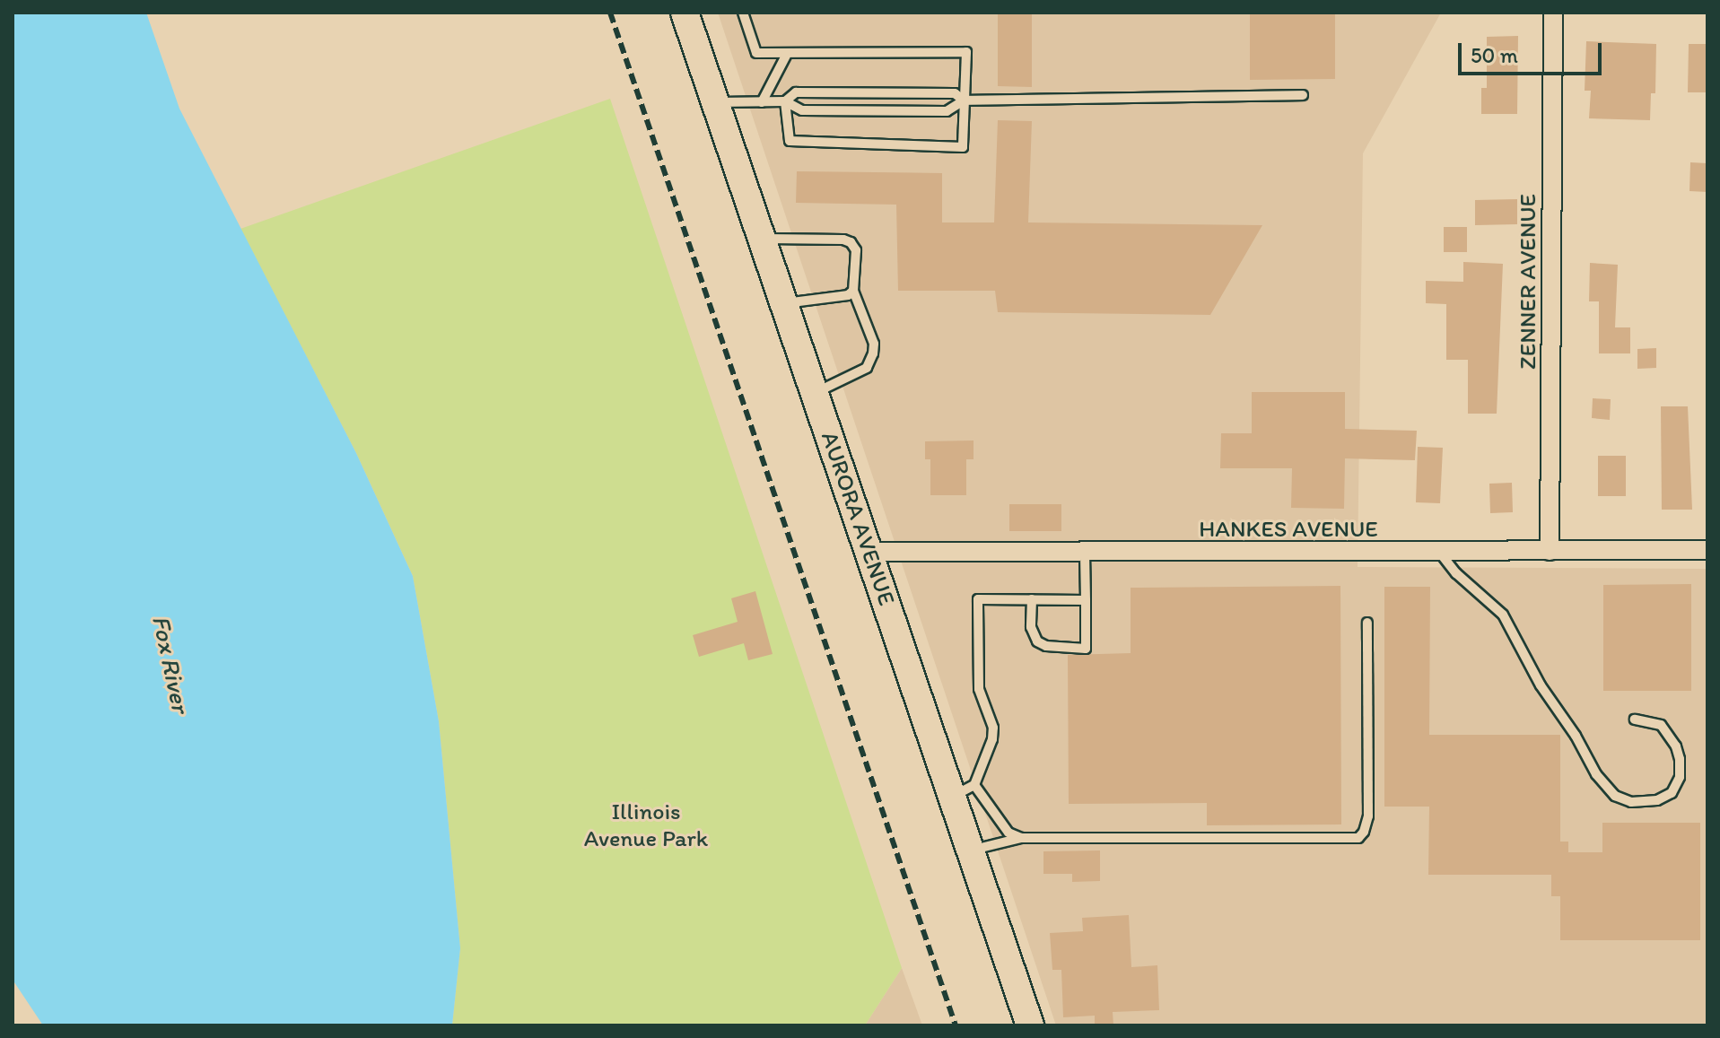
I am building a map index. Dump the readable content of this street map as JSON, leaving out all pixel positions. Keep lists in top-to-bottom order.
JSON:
{
  "streets": {
    "main road": ["AURORA AVENUE"],
    "street": ["ZENNER AVENUE", "HANKES AVENUE"]
  },
  "crossings": [
    ["ZENNER AVENUE", "HANKES AVENUE"],
    ["AURORA AVENUE", "HANKES AVENUE"]
  ],
  "water": ["Fox River"],
  "parks": ["Illinois Avenue Park"],
  "scale_bar": "50 m"
}
